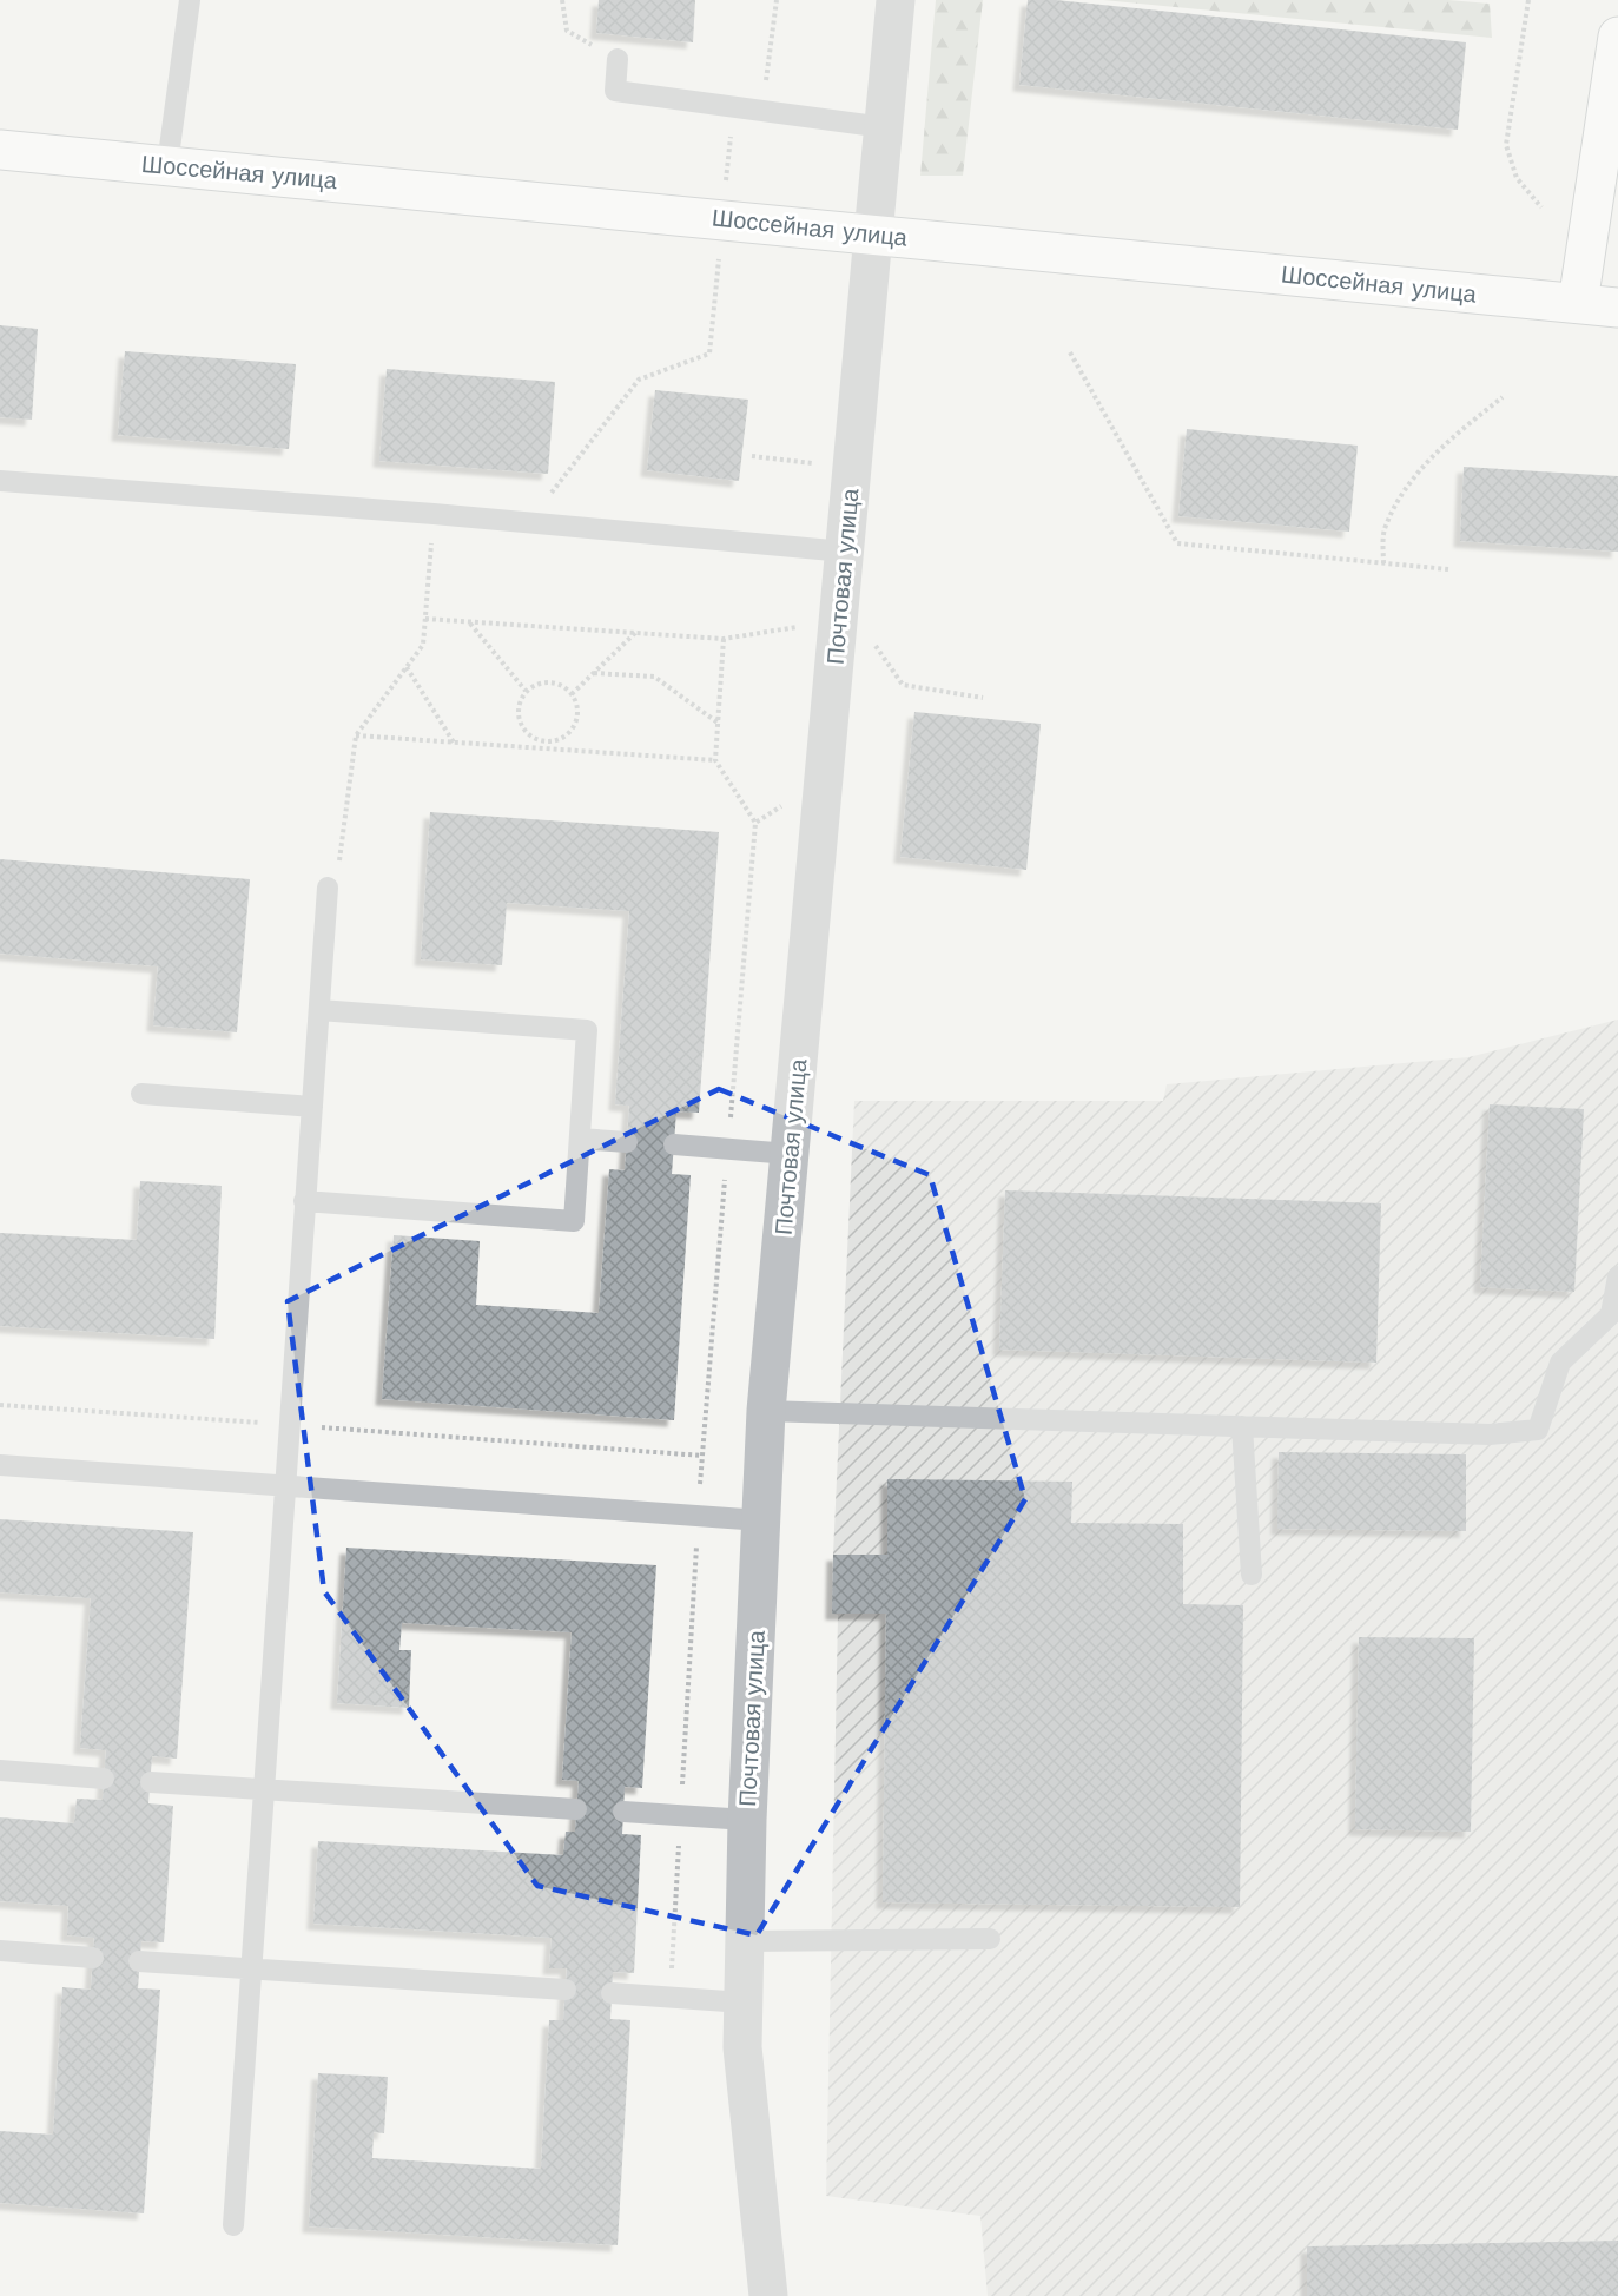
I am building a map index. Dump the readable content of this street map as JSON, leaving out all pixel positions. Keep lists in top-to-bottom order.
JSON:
{
  "streets": {
    "main road": ["Шоссейная улица"],
    "street": ["Почтовая улица"]
  },
  "crossings": [
    ["Шоссейная улица", "Почтовая улица"]
  ]
}
